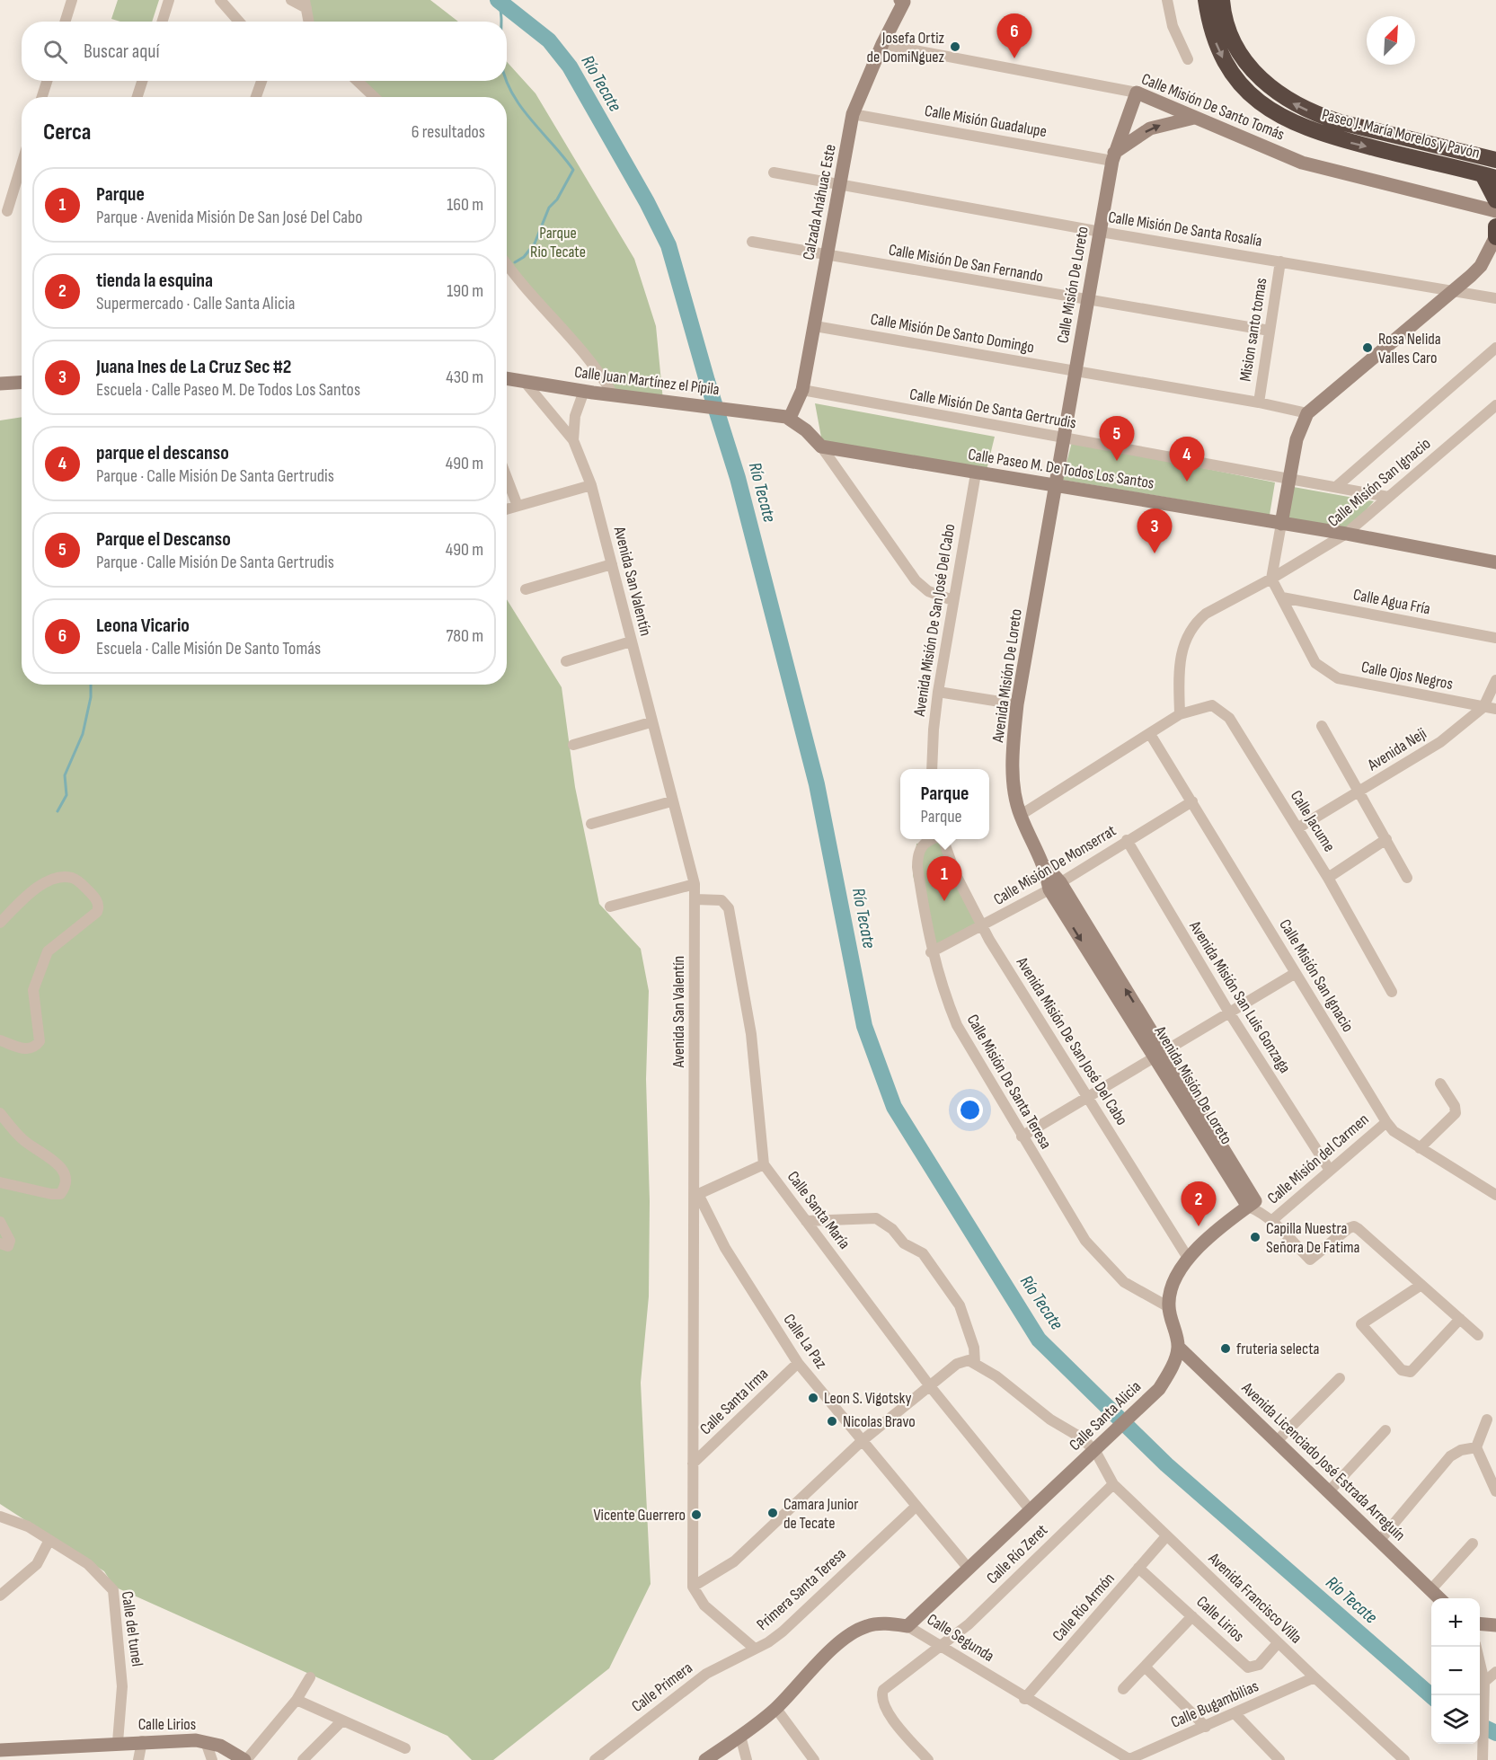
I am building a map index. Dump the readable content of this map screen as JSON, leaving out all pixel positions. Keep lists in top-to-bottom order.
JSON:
{
  "streets": {
    "highway": ["Paseo J. María Morelos y Pavón"],
    "street": [
      "Calle Misión De Santo Tomás",
      "Calle Misión Guadalupe",
      "Calzada Anáhuac Este",
      "Calle Misión De Santa Rosalía",
      "Calle Misión De San Fernando",
      "Calle Misión De Loreto",
      "Mision santo tomas",
      "Calle Misión De Santo Domingo",
      "Calle Juan Martínez el Pípila",
      "Calle Misión De Santa Gertrudis",
      "Calle Paseo M. De Todos Los Santos",
      "Calle Misión San Ignacio",
      "Avenida San Valentín",
      "Calle Agua Fría",
      "Avenida Misión De San José Del Cabo",
      "Avenida Misión De Loreto",
      "Calle Ojos Negros",
      "Avenida Neji",
      "Calle Jacume",
      "Calle Misión De Monserrat",
      "Avenida Misión San Luis Gonzaga",
      "Calle Misión De Santa Teresa",
      "Calle Misión del Carmen",
      "Calle Santa María",
      "Calle La Paz",
      "Calle Santa Irma",
      "Calle Santa Alicia",
      "Avenida Licenciado José Estrada Arreguín",
      "Calle Río Zeret",
      "Primera Santa Teresa",
      "Avenida Francisco Villa",
      "Calle Río Armón",
      "Calle Lirios",
      "Calle del tunel",
      "Calle Segunda",
      "Calle Primera",
      "Calle Bugambilias"
    ]
  },
  "crossings": [
    ["Calle Misión De Santo Tomás", "Calzada Anáhuac Este"],
    ["Calle Misión De Santo Tomás", "Calle Misión De Loreto"],
    ["Calle Misión Guadalupe", "Calzada Anáhuac Este"],
    ["Calle Misión Guadalupe", "Calle Misión De Loreto"],
    ["Calzada Anáhuac Este", "Calle Misión De Santa Rosalía"],
    ["Calzada Anáhuac Este", "Calle Misión De San Fernando"],
    ["Calzada Anáhuac Este", "Calle Misión De Santo Domingo"],
    ["Calzada Anáhuac Este", "Calle Juan Martínez el Pípila"],
    ["Calzada Anáhuac Este", "Calle Misión De Santa Gertrudis"],
    ["Calle Misión De Santa Rosalía", "Calle Misión De Loreto"],
    ["Calle Misión De Santa Rosalía", "Mision santo tomas"],
    ["Calle Misión De San Fernando", "Calle Misión De Loreto"],
    ["Calle Misión De San Fernando", "Mision santo tomas"],
    ["Calle Misión De Loreto", "Calle Misión De Santo Domingo"],
    ["Calle Misión De Loreto", "Calle Misión De Santa Gertrudis"],
    ["Calle Misión De Loreto", "Calle Paseo M. De Todos Los Santos"],
    ["Calle Misión De Loreto", "Avenida Misión De Loreto"],
    ["Mision santo tomas", "Calle Misión De Santo Domingo"],
    ["Calle Juan Martínez el Pípila", "Avenida San Valentín"],
    ["Calle Misión De Santa Gertrudis", "Calle Misión San Ignacio"],
    ["Calle Paseo M. De Todos Los Santos", "Calle Misión San Ignacio"],
    ["Calle Paseo M. De Todos Los Santos", "Avenida Misión De San José Del Cabo"],
    ["Calle Paseo M. De Todos Los Santos", "Avenida Misión De Loreto"],
    ["Calle Misión San Ignacio", "Calle Jacume"],
    ["Calle Misión San Ignacio", "Calle Misión De Monserrat"],
    ["Calle Misión San Ignacio", "Calle Misión del Carmen"],
    ["Avenida San Valentín", "Calle Santa María"],
    ["Avenida San Valentín", "Calle La Paz"],
    ["Avenida San Valentín", "Calle Santa Irma"],
    ["Calle Agua Fría", "Calle Ojos Negros"],
    ["Avenida Misión De San José Del Cabo", "Calle Misión De Monserrat"],
    ["Avenida Misión De Loreto", "Calle Misión De Monserrat"],
    ["Avenida Misión De Loreto", "Calle Misión del Carmen"],
    ["Calle Ojos Negros", "Avenida Neji"],
    ["Avenida Neji", "Calle Jacume"],
    ["Calle Misión De Monserrat", "Avenida Misión San Luis Gonzaga"],
    ["Calle Misión De Monserrat", "Calle Misión De Santa Teresa"],
    ["Avenida Misión San Luis Gonzaga", "Calle Misión del Carmen"],
    ["Calle Santa María", "Calle Santa Alicia"],
    ["Calle La Paz", "Calle Santa Irma"],
    ["Calle La Paz", "Calle Santa Alicia"],
    ["Calle La Paz", "Primera Santa Teresa"],
    ["Calle Santa Alicia", "Avenida Licenciado José Estrada Arreguín"],
    ["Calle Santa Alicia", "Avenida Francisco Villa"],
    ["Calle Santa Alicia", "Calle Segunda"],
    ["Calle Río Zeret", "Avenida Francisco Villa"],
    ["Calle Río Zeret", "Calle Segunda"],
    ["Primera Santa Teresa", "Calle Primera"],
    ["Avenida Francisco Villa", "Calle Río Armón"],
    ["Avenida Francisco Villa", "Calle Lirios"],
    ["Avenida Francisco Villa", "Calle Bugambilias"],
    ["Calle Río Armón", "Calle Lirios"],
    ["Calle Río Armón", "Calle Segunda"],
    ["Calle Lirios", "Calle del tunel"],
    ["Calle Segunda", "Calle Bugambilias"]
  ],
  "water": ["Río Tecate"],
  "parks": ["Parque Rio Tecate"],
  "places": [
    "Josefa Ortiz de DomiNguez",
    "Rosa Nelida Valles Caro",
    "Capilla Nuestra Señora De Fatima",
    "fruteria selecta",
    "Leon S. Vigotsky",
    "Nicolas Bravo",
    "Camara Junior de Tecate",
    "Vicente Guerrero"
  ],
  "north": "top right",
  "page": {
    "pins": [
      "6",
      "5",
      "4",
      "3",
      "1",
      "2"
    ],
    "search": "Buscar aquí",
    "heading": ["Cerca", "6 resultados"],
    "list": [
      {
        "mark": "1",
        "name": "Parque",
        "note": "Parque · Avenida Misión De San José Del Cabo",
        "value": "160 m"
      },
      {
        "mark": "2",
        "name": "tienda la esquina",
        "note": "Supermercado · Calle Santa Alicia",
        "value": "190 m"
      },
      {
        "mark": "3",
        "name": "Juana Ines de La Cruz Sec #2",
        "note": "Escuela · Calle Paseo M. De Todos Los Santos",
        "value": "430 m"
      },
      {
        "mark": "4",
        "name": "parque el descanso",
        "note": "Parque · Calle Misión De Santa Gertrudis",
        "value": "490 m"
      },
      {
        "mark": "5",
        "name": "Parque el Descanso",
        "note": "Parque · Calle Misión De Santa Gertrudis",
        "value": "490 m"
      },
      {
        "mark": "6",
        "name": "Leona Vicario",
        "note": "Escuela · Calle Misión De Santo Tomás",
        "value": "780 m"
      }
    ],
    "popup": ["Parque", "Parque"],
    "map_buttons": ["+", "−"]
  }
}
